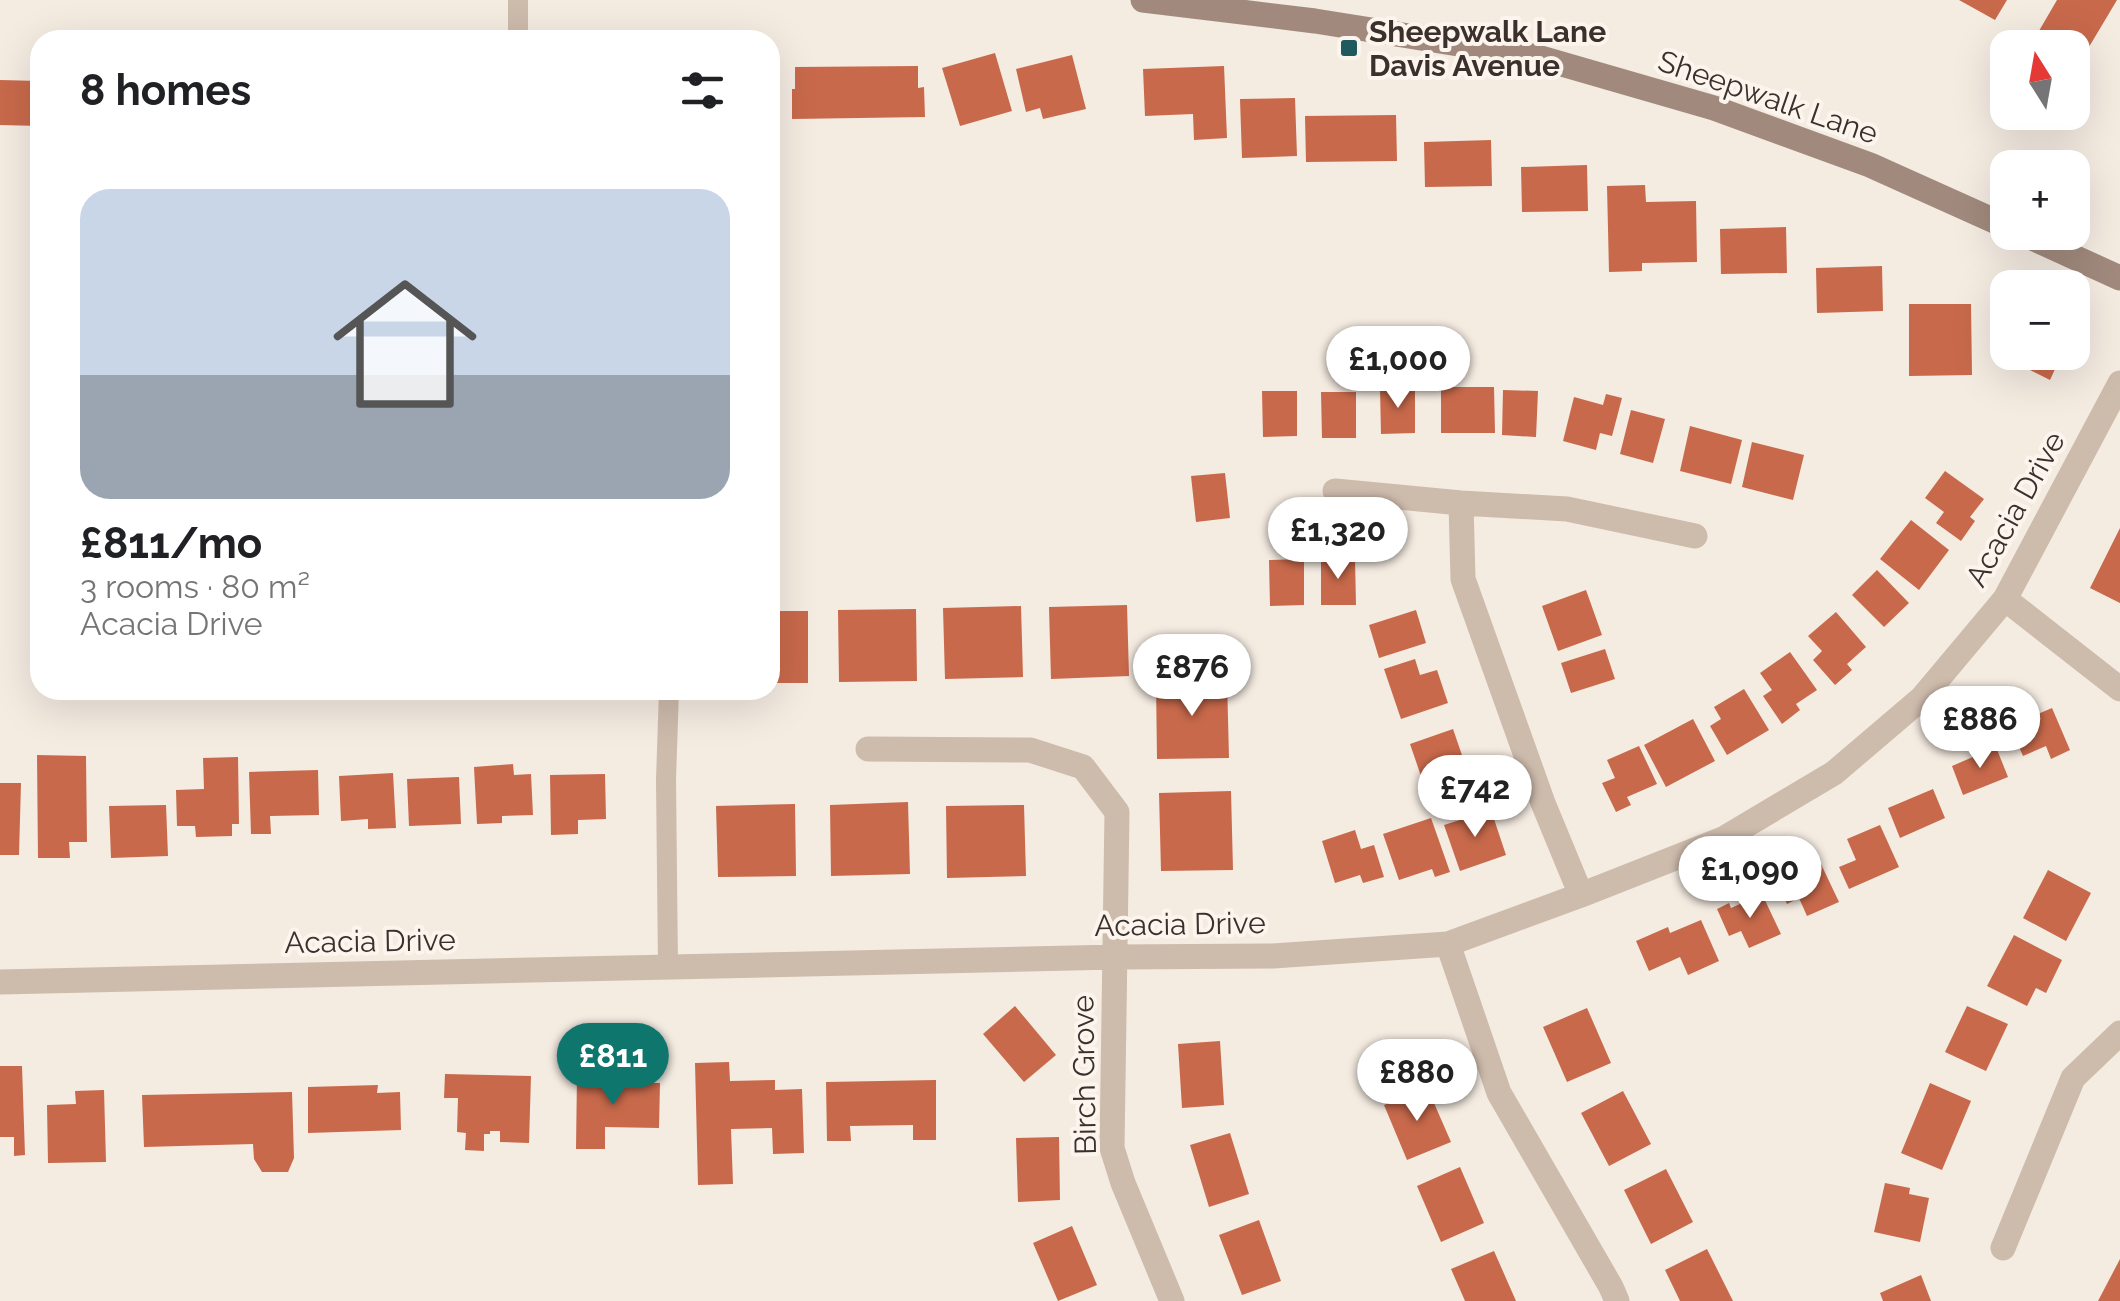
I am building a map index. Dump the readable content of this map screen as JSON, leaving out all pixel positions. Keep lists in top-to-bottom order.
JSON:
{
  "streets": {
    "main road": ["Sheepwalk Lane"],
    "street": ["Acacia Drive", "Birch Grove"]
  },
  "crossings": [
    ["Acacia Drive", "Birch Grove"]
  ],
  "places": {
    "transit": ["Sheepwalk Lane Davis Avenue"]
  },
  "north": "top",
  "page": {
    "map_buttons": ["+", "−"],
    "heading": "8 homes",
    "list": [
      {
        "name": "£811/mo",
        "note": "3 rooms · 80 m² · Acacia Drive"
      }
    ],
    "price": [
      "£1,000",
      "£1,320",
      "£876",
      "£886",
      "£742",
      "£1,090",
      "£811",
      "£880"
    ]
  }
}
